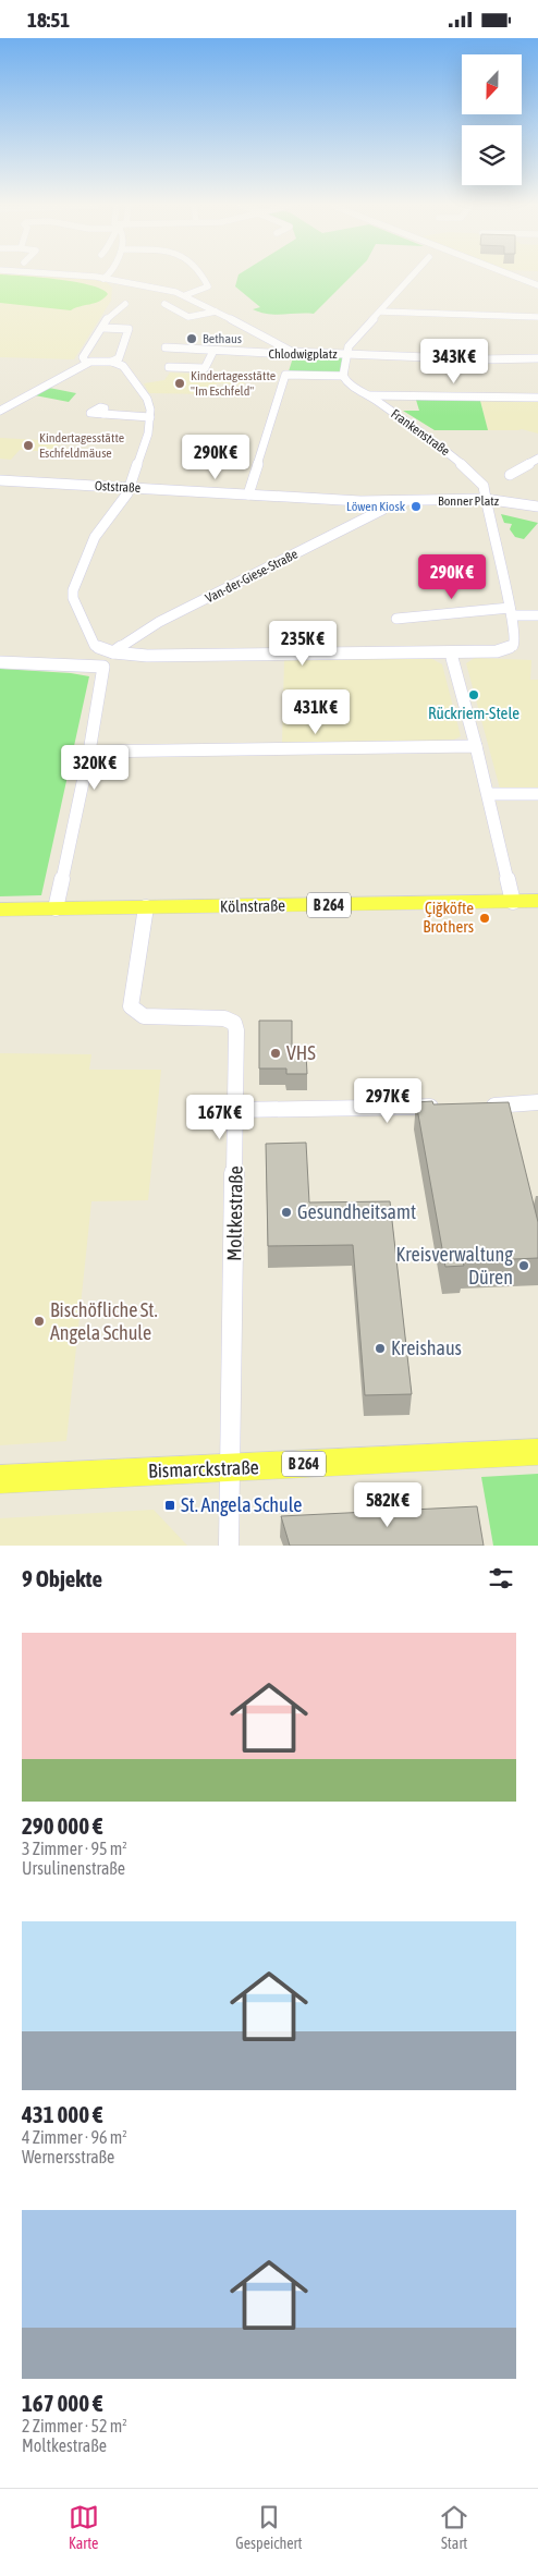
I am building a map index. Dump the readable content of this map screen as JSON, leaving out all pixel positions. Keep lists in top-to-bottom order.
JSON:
{
  "streets": {
    "main road": ["B 264", "Kölnstraße", "Bismarckstraße"],
    "street": [
      "Chlodwigplatz",
      "Frankenstraße",
      "Oststraße",
      "Bonner Platz",
      "Van-der-Giese-Straße",
      "Moltkestraße"
    ]
  },
  "crossings": [
    ["Chlodwigplatz", "Frankenstraße"],
    ["Chlodwigplatz", "Oststraße"],
    ["Frankenstraße", "Bonner Platz"],
    ["Frankenstraße", "Van-der-Giese-Straße"],
    ["Oststraße", "Bonner Platz"],
    ["Oststraße", "Van-der-Giese-Straße"],
    ["Kölnstraße", "Moltkestraße"],
    ["Moltkestraße", "Bismarckstraße"]
  ],
  "places": {
    "other": [
      "Bethaus",
      "Kindertagesstätte \"Im Eschfeld\"",
      "Kindertagesstätte Eschfeldmäuse",
      "Löwen Kiosk",
      "Rückriem-Stele",
      "Çiğköfte Brothers",
      "VHS",
      "Gesundheitsamt",
      "Kreisverwaltung Düren",
      "Bischöfliche St. Angela Schule",
      "Kreishaus"
    ],
    "transit": ["St. Angela Schule"]
  },
  "north": "bottom",
  "page": {
    "status": "18:51",
    "price": [
      "343K €",
      "290K €",
      "290K €",
      "235K €",
      "431K €",
      "320K €",
      "297K €",
      "167K €",
      "582K €"
    ],
    "heading": "9 Objekte",
    "list": [
      {
        "name": "290 000 €",
        "note": "3 Zimmer · 95 m² · Ursulinenstraße"
      },
      {
        "name": "431 000 €",
        "note": "4 Zimmer · 96 m² · Wernersstraße"
      },
      {
        "name": "167 000 €",
        "note": "2 Zimmer · 52 m² · Moltkestraße"
      }
    ],
    "tabs": ["Karte", "Gespeichert", "Start"]
  }
}
